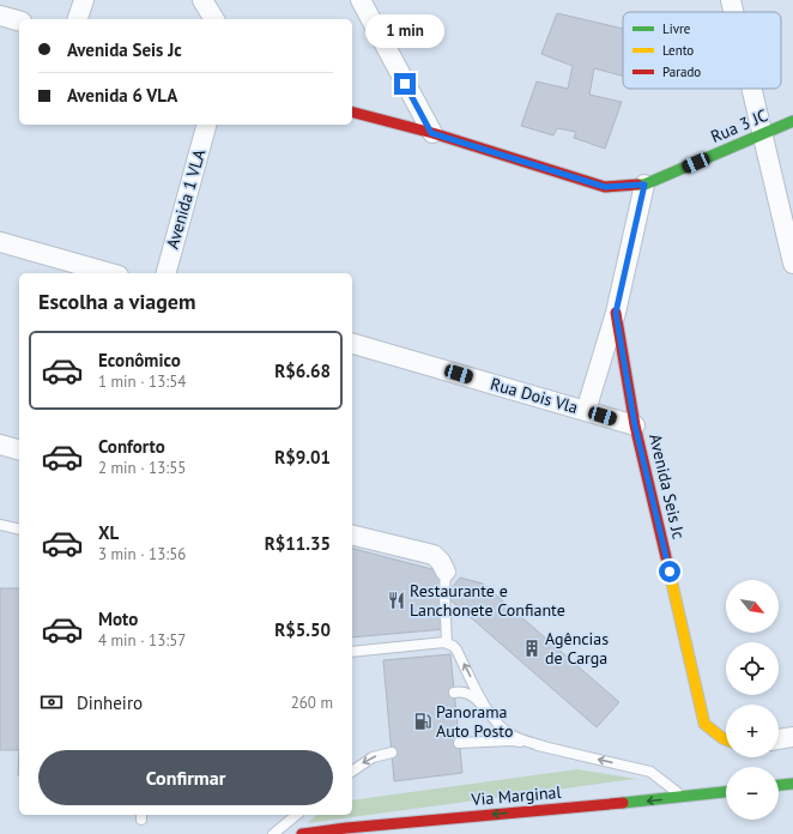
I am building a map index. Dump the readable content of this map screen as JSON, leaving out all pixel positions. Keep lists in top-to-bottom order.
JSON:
{
  "streets": {
    "street": [
      "Rua 3 JC",
      "Avenida 1 VLA",
      "Rua Dois Vla",
      "Avenida Seis Jc",
      "Via Marginal"
    ]
  },
  "crossings": [
    ["Rua Dois Vla", "Avenida Seis Jc"]
  ],
  "one_way": ["Via Marginal"],
  "places": {
    "restaurant": ["Restaurante e Lanchonete Confiante"],
    "building": ["Agências de Carga"],
    "fuel station": ["Panorama Auto Posto"]
  },
  "legend": ["Livre", "Lento", "Parado"],
  "north": "bottom right",
  "page": {
    "bubble": "1 min",
    "banner": ["Avenida Seis Jc", "Avenida 6 VLA"],
    "heading": "Escolha a viagem",
    "list": [
      {
        "name": "Econômico",
        "note": "1 min · 13:54",
        "value": "R$6.68"
      },
      {
        "name": "Conforto",
        "note": "2 min · 13:55",
        "value": "R$9.01"
      },
      {
        "name": "XL",
        "note": "3 min · 13:56",
        "value": "R$11.35"
      },
      {
        "name": "Moto",
        "note": "4 min · 13:57",
        "value": "R$5.50"
      }
    ],
    "map_buttons": ["+", "−"],
    "pay": ["Dinheiro", "260 m"],
    "buttons": "Confirmar"
  }
}
